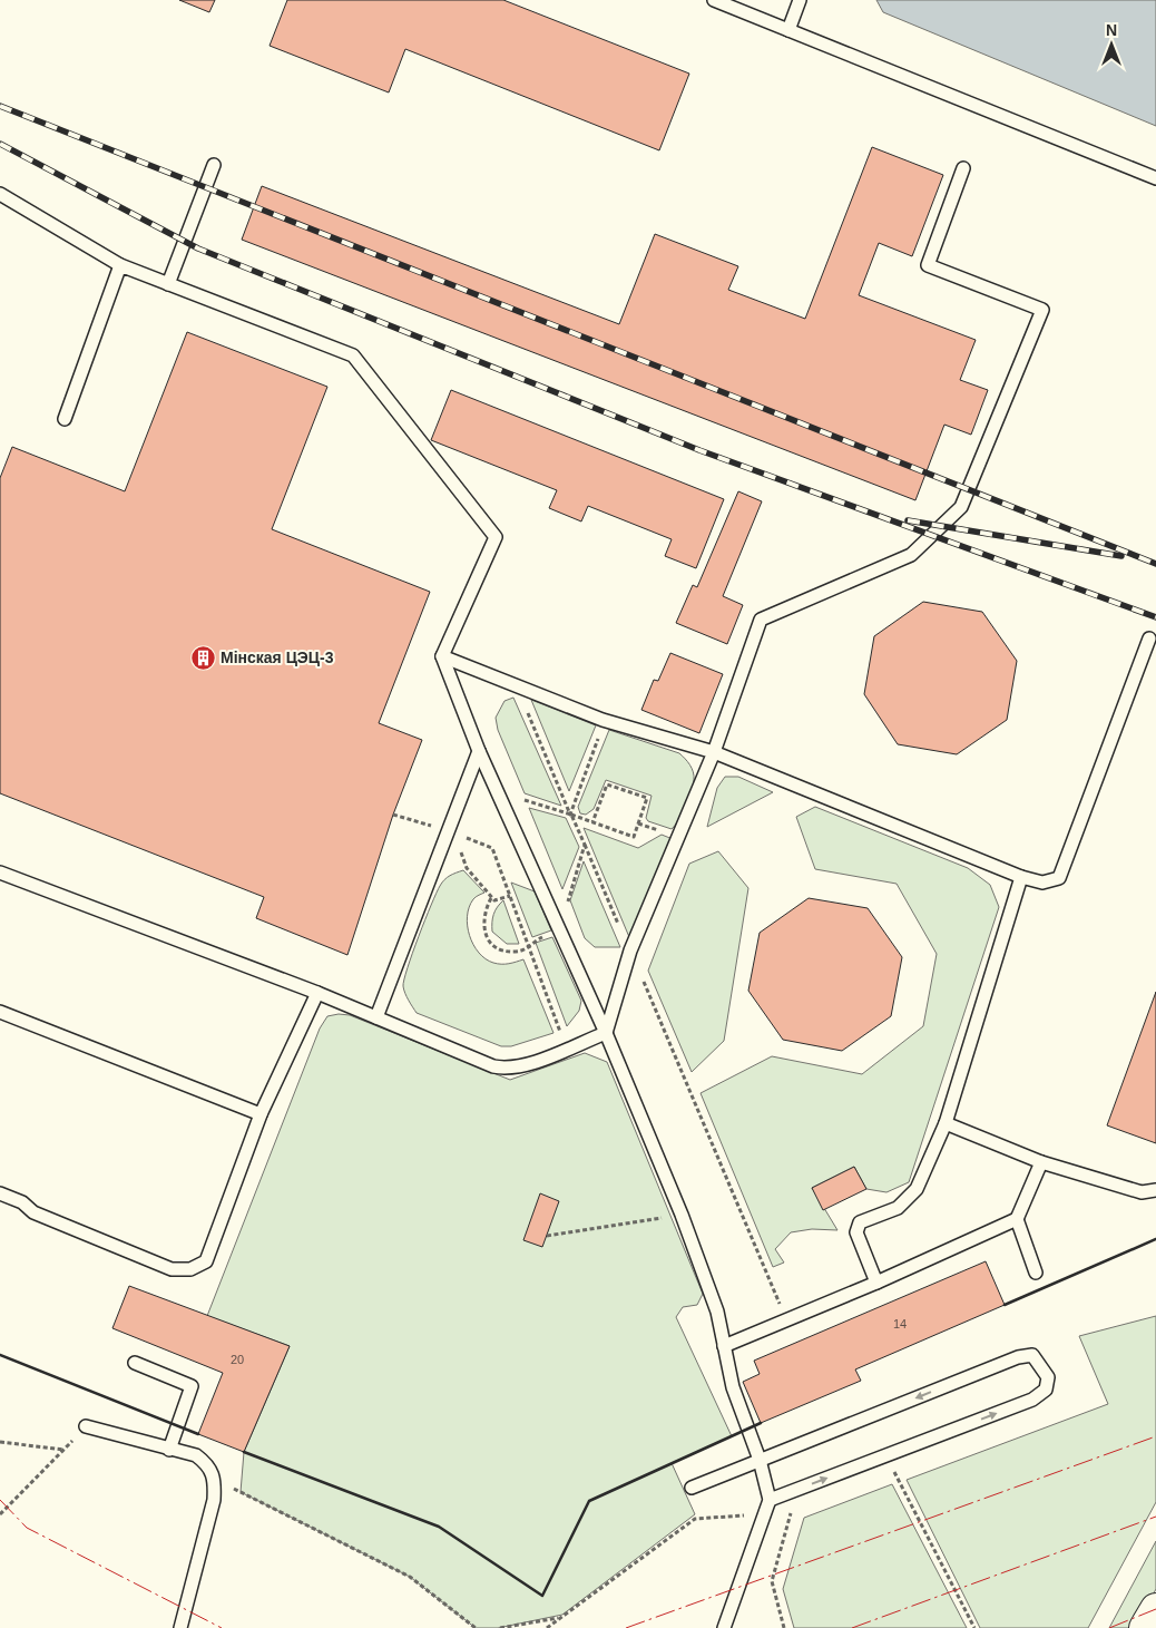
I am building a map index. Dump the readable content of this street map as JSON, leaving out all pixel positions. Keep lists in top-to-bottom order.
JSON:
{
  "places": {
    "building": ["Мінская ЦЭЦ-3"]
  },
  "house_numbers": ["14", "20"],
  "north": "top"
}
